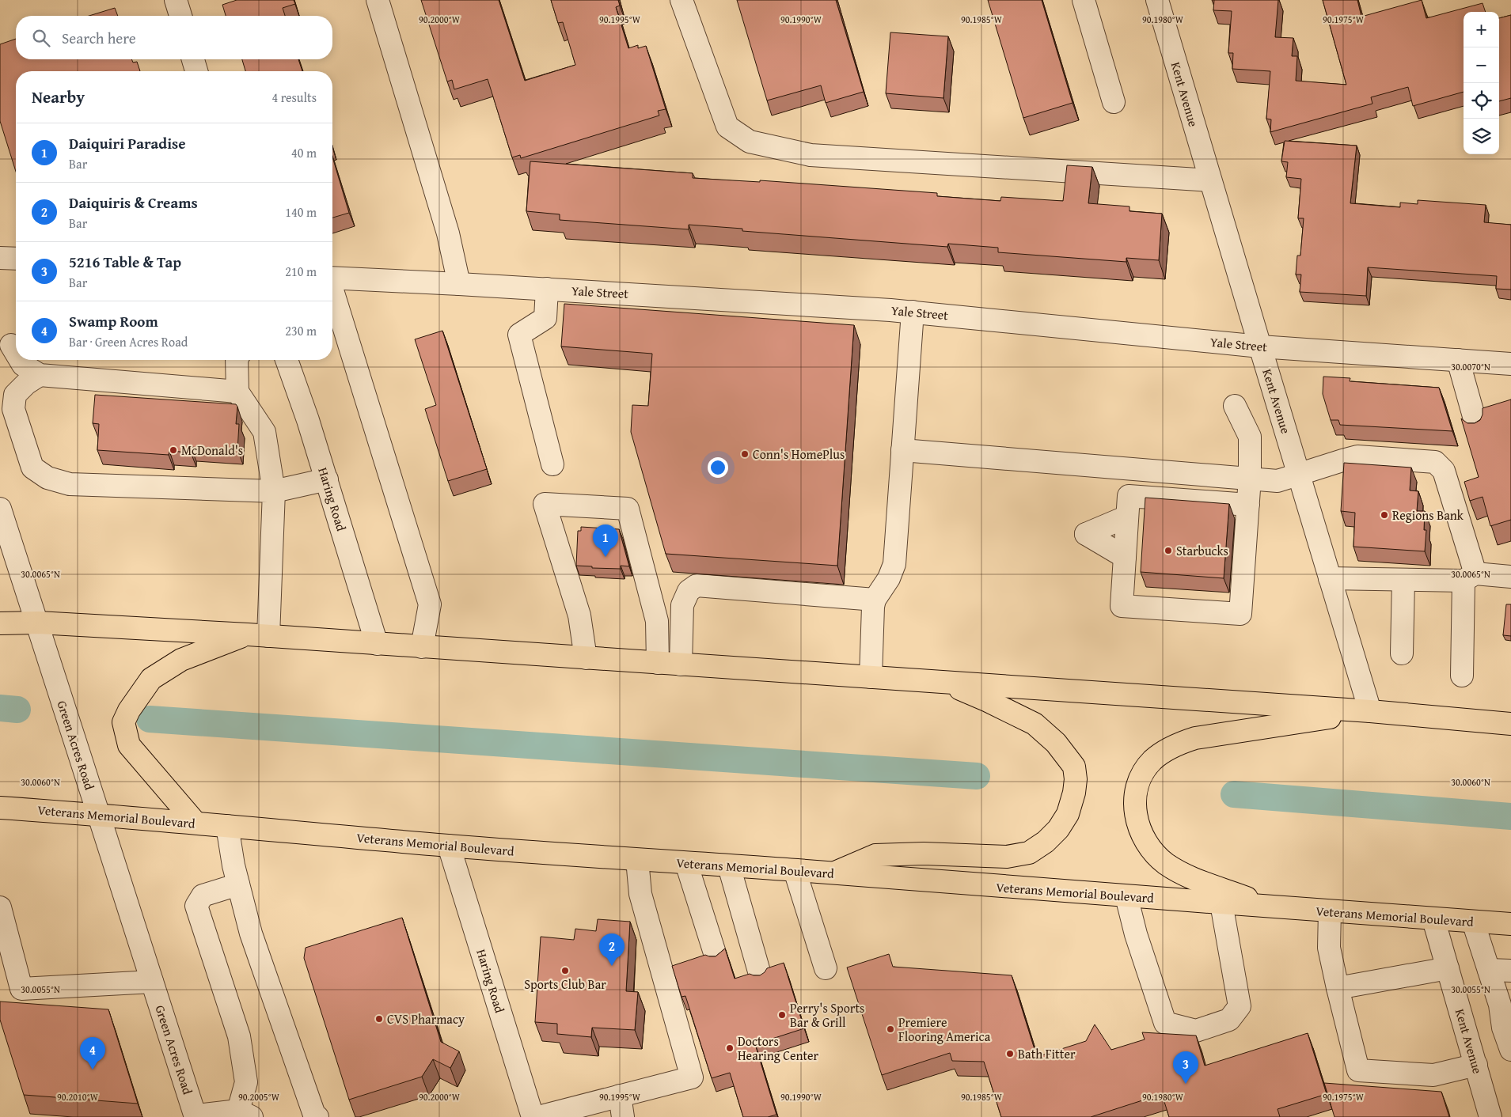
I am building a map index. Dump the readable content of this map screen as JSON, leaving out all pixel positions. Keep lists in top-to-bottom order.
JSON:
{
  "streets": {
    "main road": ["Veterans Memorial Boulevard"],
    "street": [
      "Kent Avenue",
      "Yale Street",
      "Haring Road",
      "Green Acres Road"
    ]
  },
  "crossings": [
    ["Kent Avenue", "Yale Street"],
    ["Kent Avenue", "Veterans Memorial Boulevard"],
    ["Haring Road", "Veterans Memorial Boulevard"],
    ["Green Acres Road", "Veterans Memorial Boulevard"]
  ],
  "places": [
    "McDonald's",
    "Conn's HomePlus",
    "Regions Bank",
    "Starbucks",
    "Sports Club Bar",
    "Perry's Sports Bar & Grill",
    "CVS Pharmacy",
    "Premiere Flooring America",
    "Doctors Hearing Center",
    "Bath Fitter"
  ],
  "page": {
    "map_buttons": ["+", "−"],
    "search": "Search here",
    "heading": ["Nearby", "4 results"],
    "list": [
      {
        "mark": "1",
        "name": "Daiquiri Paradise",
        "note": "Bar",
        "value": "40 m"
      },
      {
        "mark": "2",
        "name": "Daiquiris & Creams",
        "note": "Bar",
        "value": "140 m"
      },
      {
        "mark": "3",
        "name": "5216 Table & Tap",
        "note": "Bar",
        "value": "210 m"
      },
      {
        "mark": "4",
        "name": "Swamp Room",
        "note": "Bar · Green Acres Road",
        "value": "230 m"
      }
    ],
    "pins": [
      "1",
      "2",
      "4",
      "3"
    ]
  },
  "coordinates": [
    "90.2000°W",
    "90.1995°W",
    "90.1990°W",
    "90.1985°W",
    "90.1980°W",
    "90.1975°W",
    "30.0070°N",
    "30.0065°N",
    "30.0060°N",
    "30.0055°N",
    "90.2010°W",
    "90.2005°W"
  ]
}
